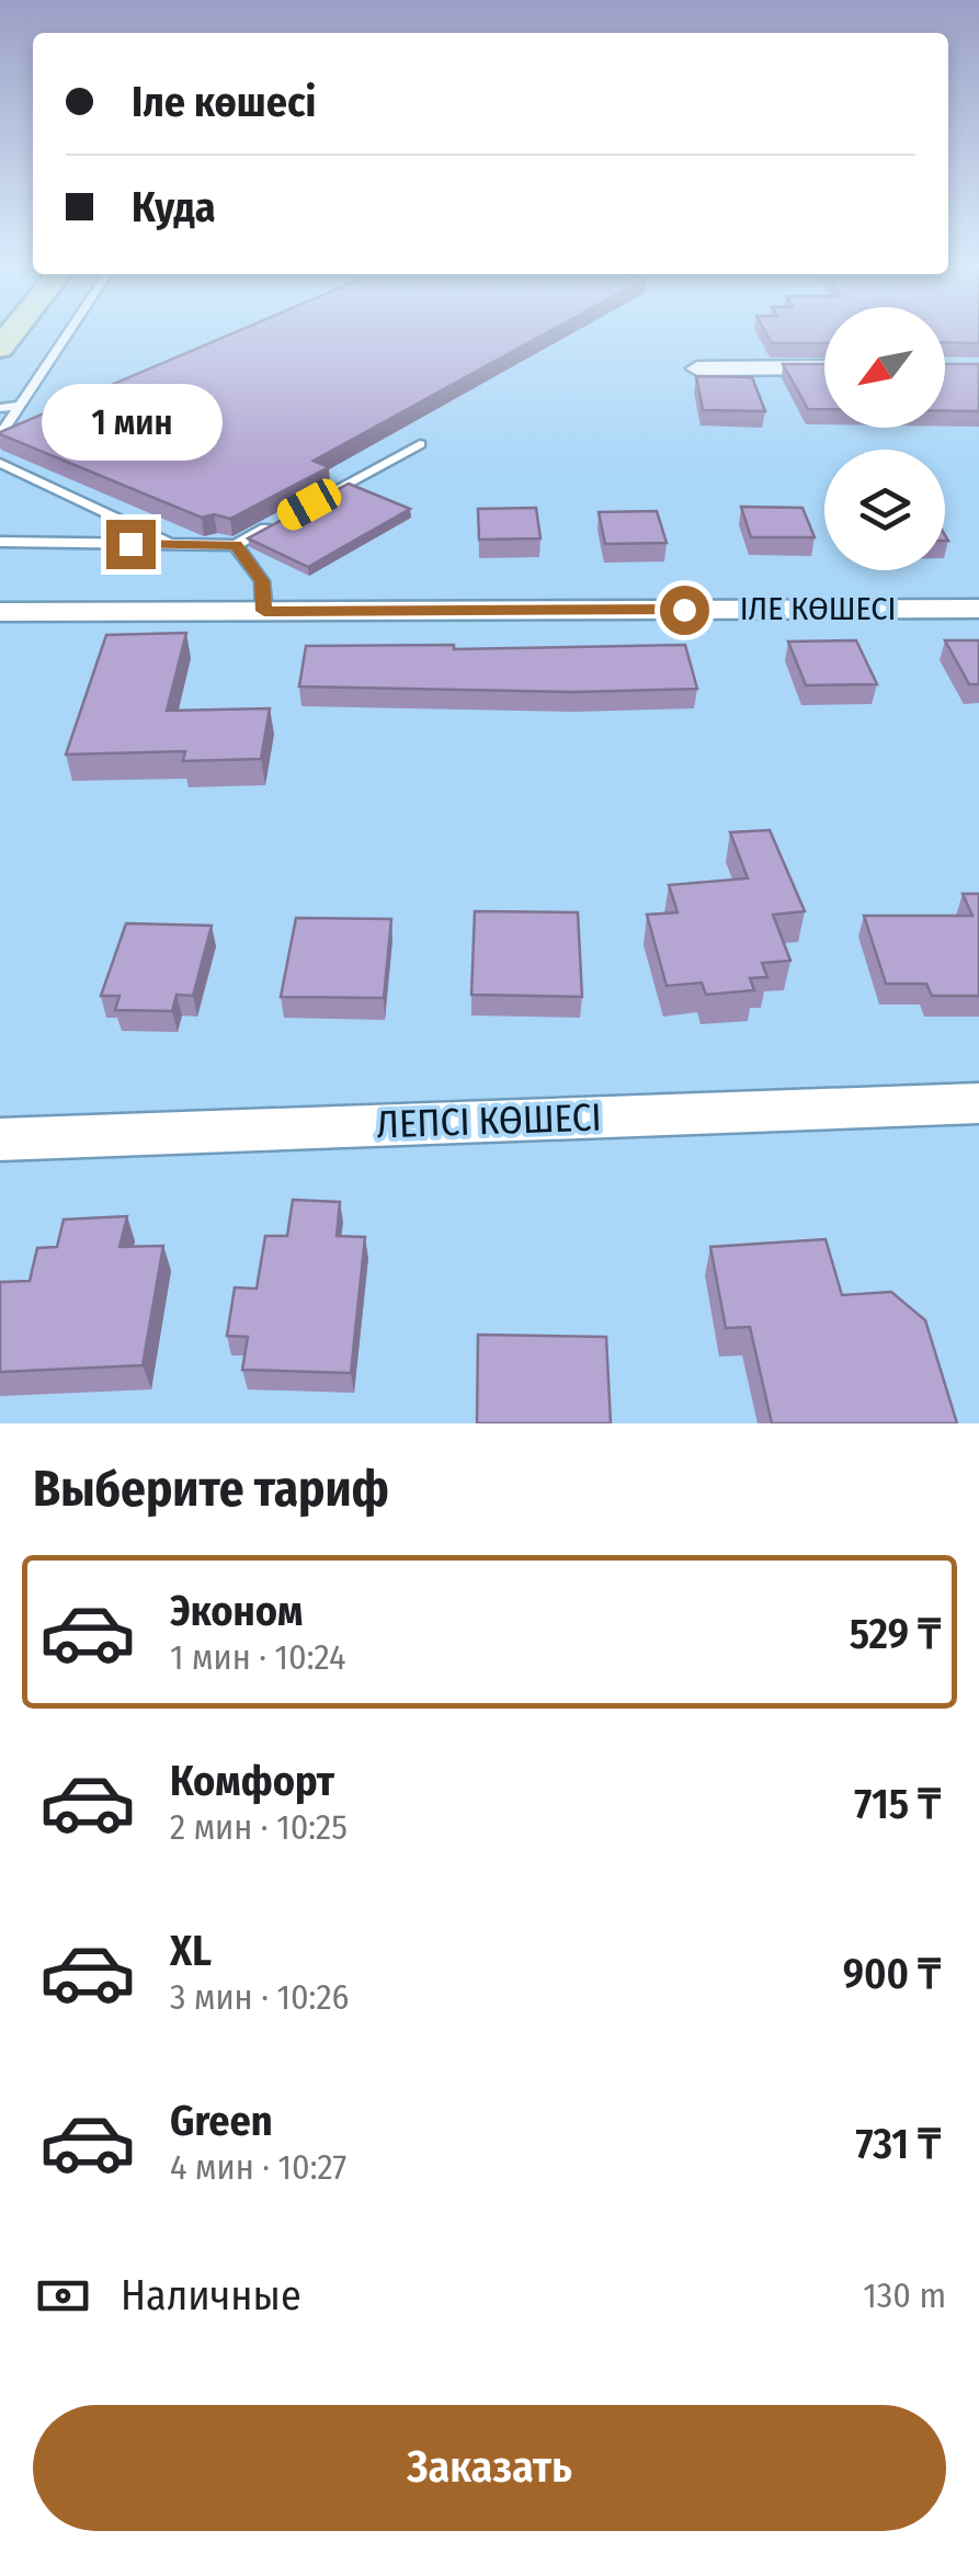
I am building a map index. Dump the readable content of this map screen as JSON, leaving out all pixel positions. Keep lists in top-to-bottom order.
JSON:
{
  "streets": {
    "street": ["ІЛЕ КӨШЕСІ", "ЛЕПСІ КӨШЕСІ"]
  },
  "north": "bottom left",
  "page": {
    "banner": ["Іле көшесі", "Куда"],
    "bubble": "1 мин",
    "heading": "Выберите тариф",
    "list": [
      {
        "name": "Эконом",
        "note": "1 мин · 10:24",
        "value": "529 ₸"
      },
      {
        "name": "Комфорт",
        "note": "2 мин · 10:25",
        "value": "715 ₸"
      },
      {
        "name": "XL",
        "note": "3 мин · 10:26",
        "value": "900 ₸"
      },
      {
        "name": "Green",
        "note": "4 мин · 10:27",
        "value": "731 ₸"
      }
    ],
    "pay": ["Наличные", "130 m"],
    "buttons": "Заказать"
  }
}
